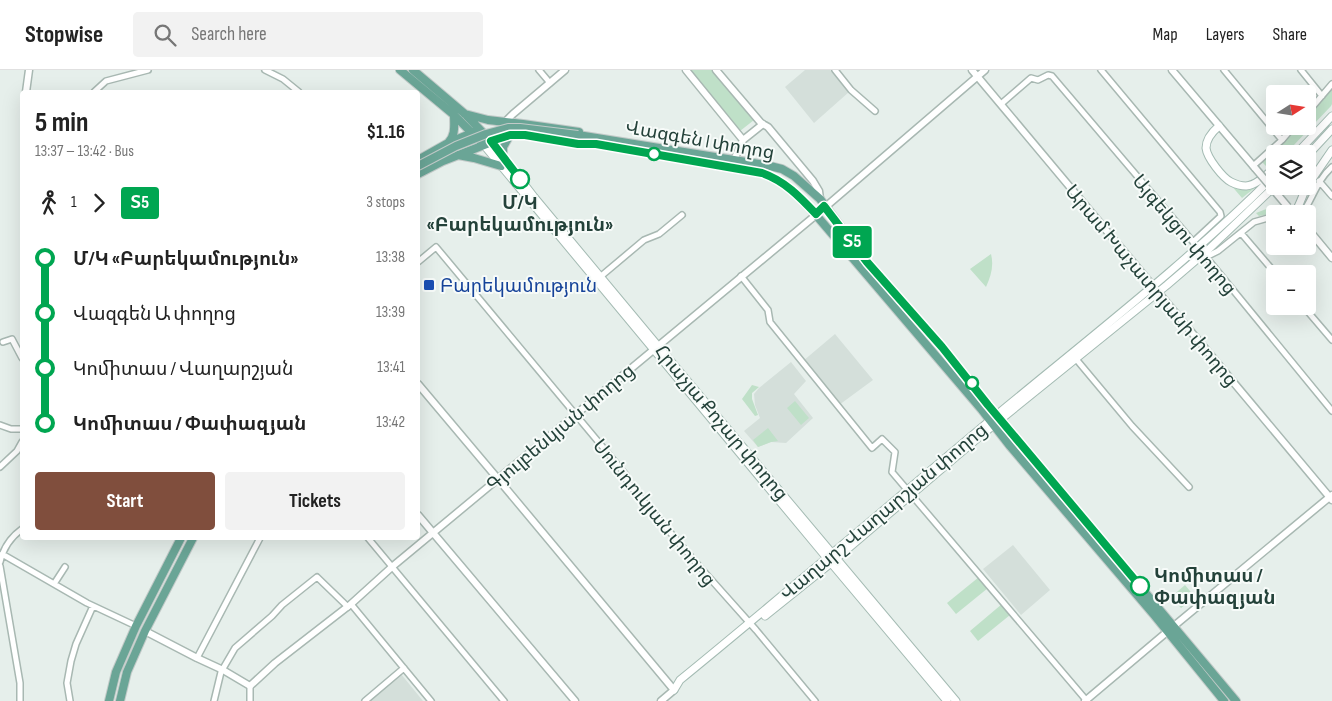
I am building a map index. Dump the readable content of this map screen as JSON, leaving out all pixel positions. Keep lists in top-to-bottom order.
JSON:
{
  "streets": {
    "main road": ["Վազգեն I փողոց", "Հրաչյա Քոչար փողոց", "Վաղարշ Վաղարշյան փողոց"],
    "street": [
      "Այգեկցու փողոց",
      "Արամ Խաչատրյանի փողոց",
      "Գյուլբենկյան փողոց",
      "Սունդուկյան փողոց"
    ]
  },
  "crossings": [
    ["Վազգեն I փողոց", "Հրաչյա Քոչար փողոց"],
    ["Վազգեն I փողոց", "Գյուլբենկյան փողոց"],
    ["Վազգեն I փողոց", "Վաղարշ Վաղարշյան փողոց"],
    ["Այգեկցու փողոց", "Արամ Խաչատրյանի փողոց"],
    ["Այգեկցու փողոց", "Վաղարշ Վաղարշյան փողոց"],
    ["Արամ Խաչատրյանի փողոց", "Գյուլբենկյան փողոց"],
    ["Արամ Խաչատրյանի փողոց", "Վաղարշ Վաղարշյան փողոց"],
    ["Հրաչյա Քոչար փողոց", "Գյուլբենկյան փողոց"],
    ["Հրաչյա Քոչար փողոց", "Վաղարշ Վաղարշյան փողոց"],
    ["Գյուլբենկյան փողոց", "Սունդուկյան փողոց"],
    ["Վաղարշ Վաղարշյան փողոց", "Սունդուկյան փողոց"]
  ],
  "places": {
    "other": ["Մ/Կ «Բարեկամություն»", "Կոմիտաս / Փափազյան"],
    "transit": ["Բարեկամություն"]
  },
  "lines": ["bus line Տ5"],
  "north": "right",
  "page": {
    "header": "Stopwise",
    "search": "Search here",
    "nav": ["Map", "Layers", "Share"],
    "on_map": "Տ5",
    "map_buttons": ["+", "−"],
    "heading": ["5 min", "13:37 – 13:42 · Bus", "$1.16"],
    "legs": ["1", "Տ5", "3 stops"],
    "list": [
      {
        "name": "Մ/Կ «Բարեկամություն»",
        "value": "13:38"
      },
      {
        "name": "Վազգեն Ա փողոց",
        "value": "13:39"
      },
      {
        "name": "Կոմիտաս / Վաղարշյան",
        "value": "13:41"
      },
      {
        "name": "Կոմիտաս / Փափազյան",
        "value": "13:42"
      }
    ],
    "buttons": ["Start", "Tickets"]
  }
}
